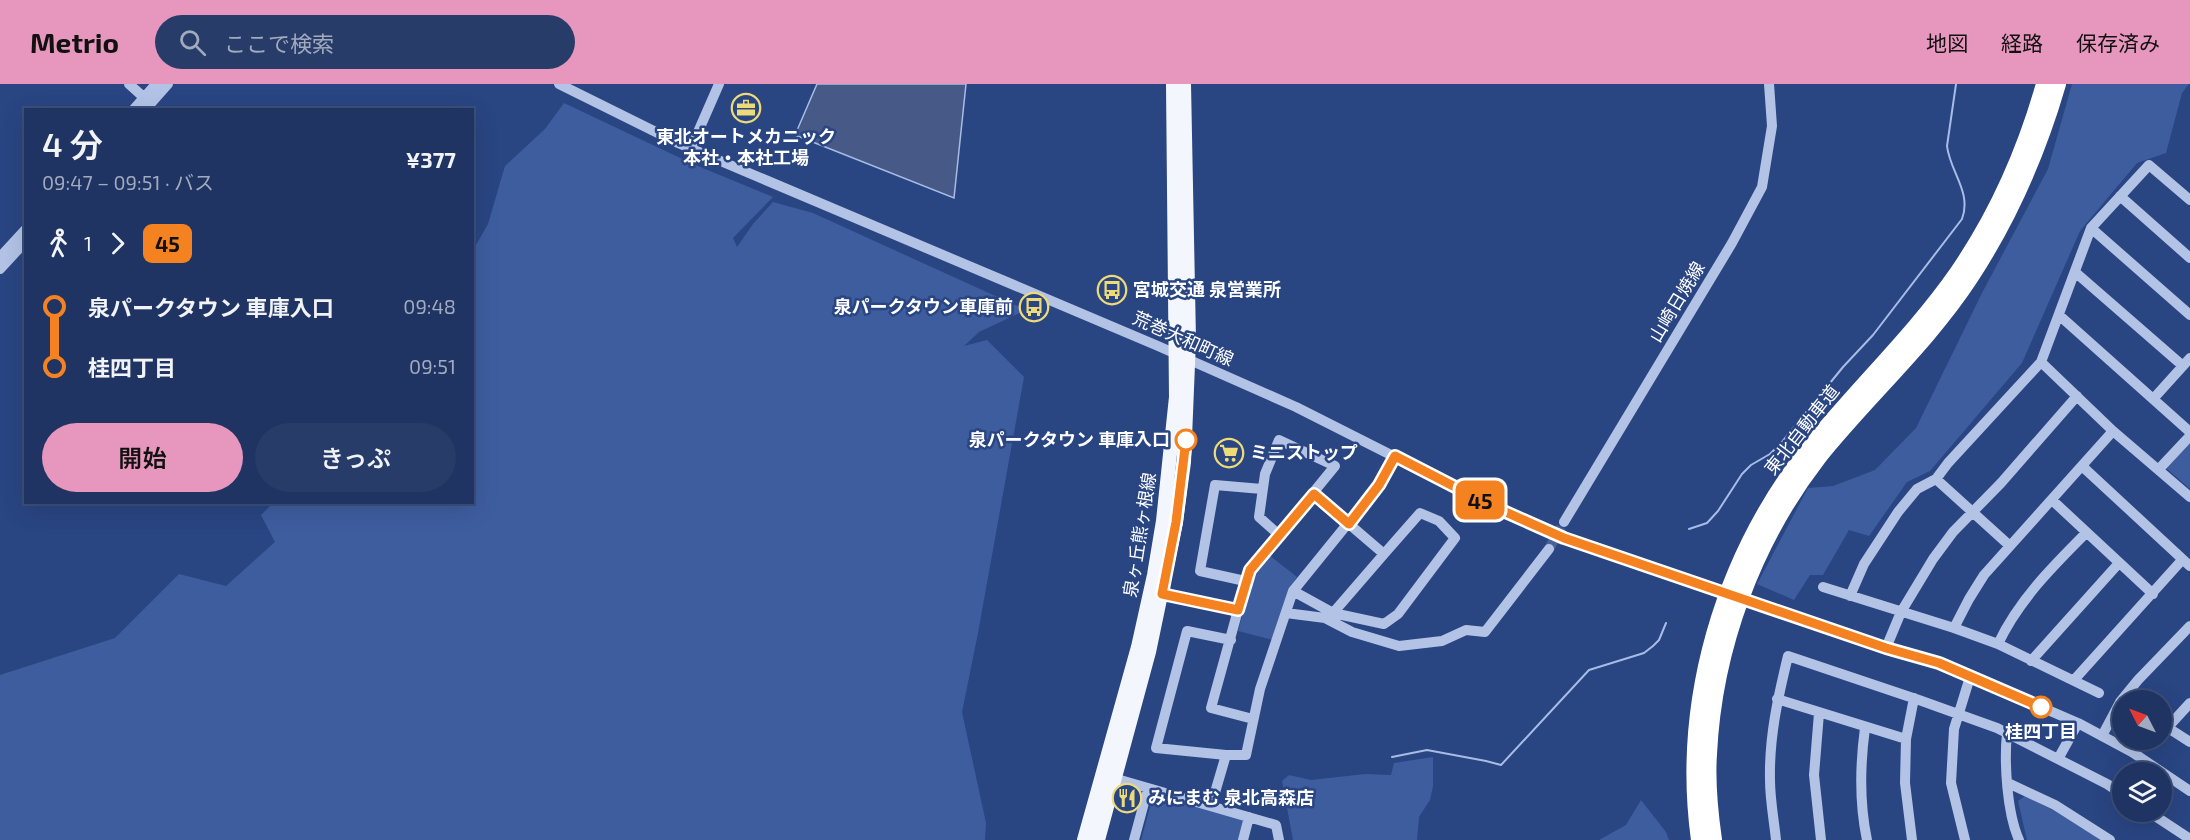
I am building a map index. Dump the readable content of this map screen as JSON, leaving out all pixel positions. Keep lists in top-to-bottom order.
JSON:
{
  "streets": {
    "highway": ["東北自動車道"],
    "main road": ["泉ヶ丘熊ヶ根線"],
    "street": ["山崎日焼線", "荒巻大和町線"]
  },
  "crossings": [
    ["荒巻大和町線", "泉ヶ丘熊ヶ根線"]
  ],
  "places": {
    "office": ["東北オートメカニック 本社・本社工場"],
    "bus stop": ["宮城交通 泉営業所", "泉パークタウン車庫前"],
    "other": ["泉パークタウン 車庫入口", "桂四丁目"],
    "supermarket": ["ミニストップ"],
    "restaurant": ["みにまむ 泉北高森店"]
  },
  "lines": ["bus line 45"],
  "north": "top left",
  "page": {
    "header": "Metrio",
    "search": "ここで検索",
    "nav": ["地図", "経路", "保存済み"],
    "on_map": "45",
    "heading": ["4 分", "09:47 – 09:51 · バス", "¥377"],
    "legs": ["1", "45"],
    "list": [
      {
        "name": "泉パークタウン 車庫入口",
        "value": "09:48"
      },
      {
        "name": "桂四丁目",
        "value": "09:51"
      }
    ],
    "buttons": ["開始", "きっぷ"]
  }
}
